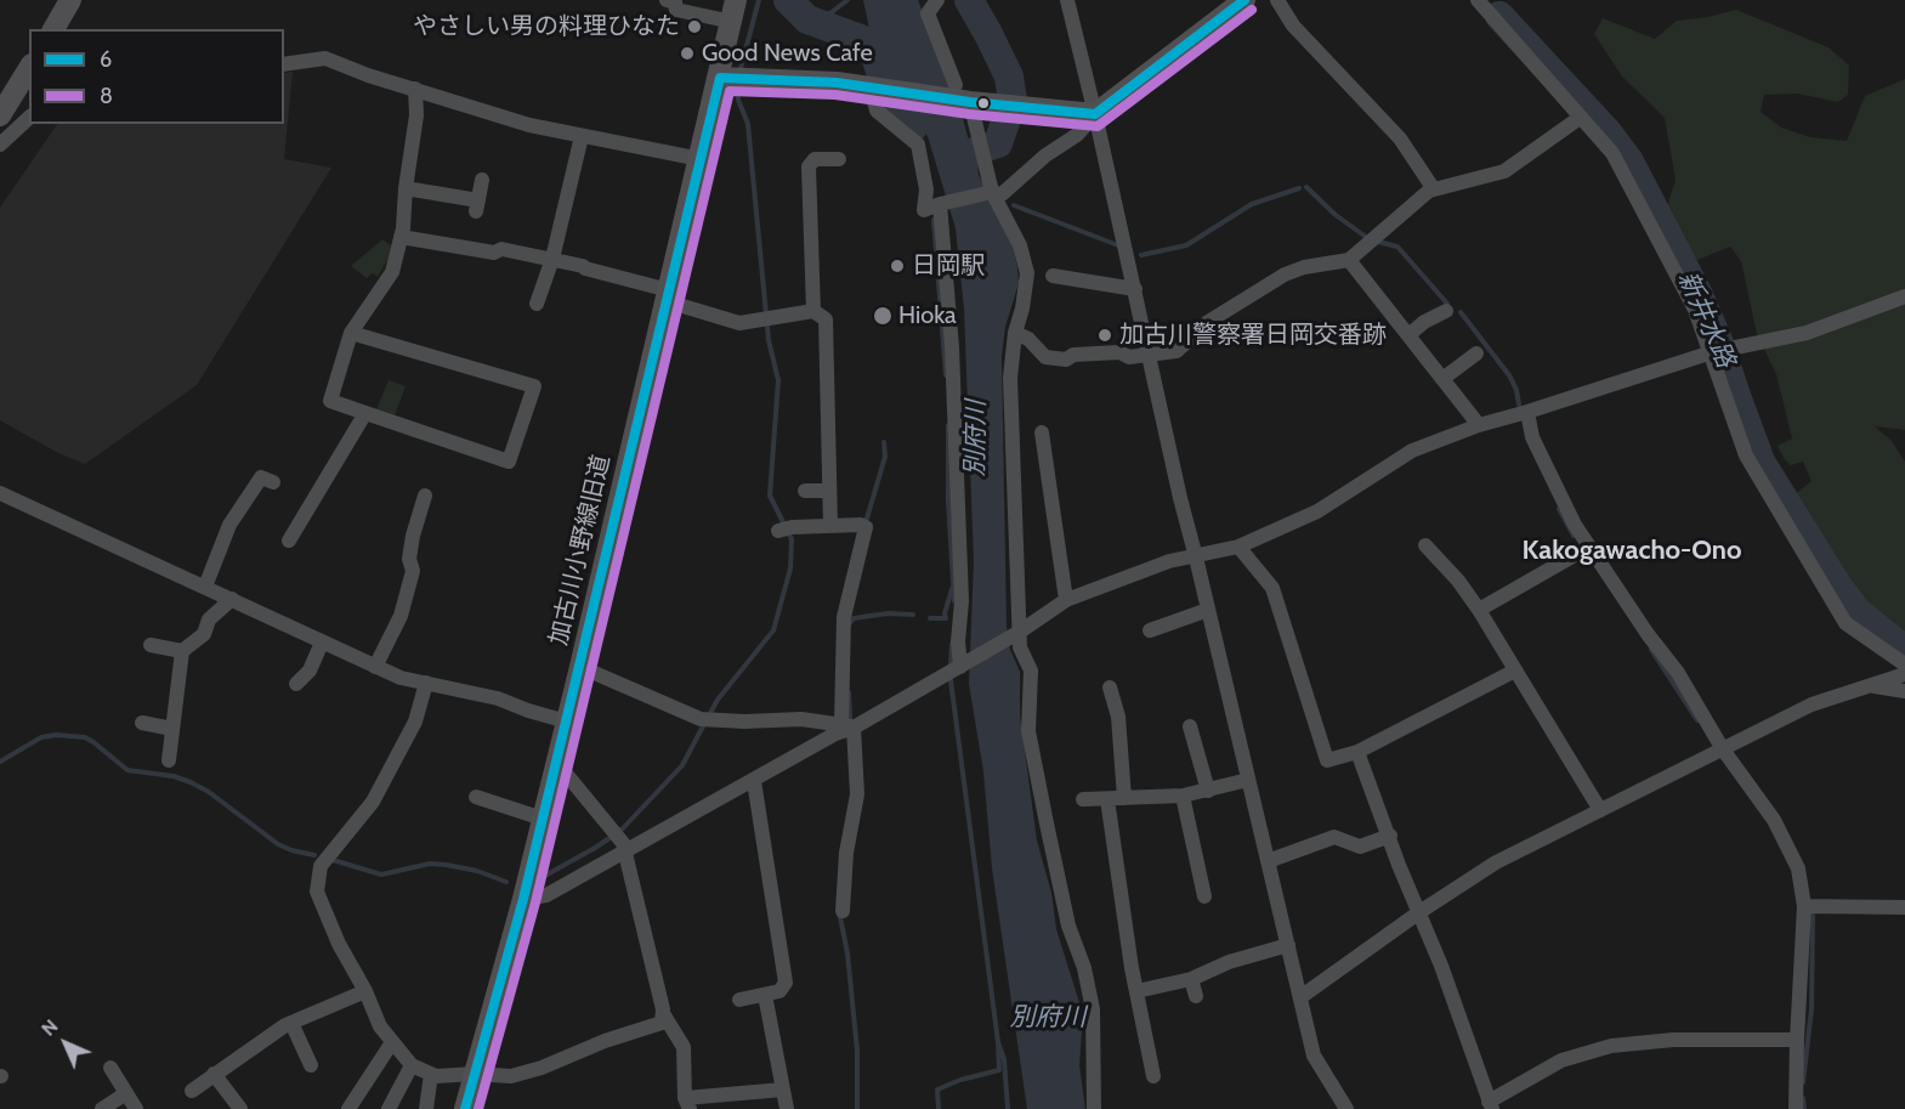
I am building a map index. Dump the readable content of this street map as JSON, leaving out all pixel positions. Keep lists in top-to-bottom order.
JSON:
{
  "streets": {
    "street": ["加古川小野線旧道"]
  },
  "districts": ["Kakogawacho-Ono"],
  "water": ["新井水路", "別府川"],
  "places": [
    "やさしい男の料理ひなた",
    "Good News Cafe",
    "日岡駅",
    "Hioka",
    "加古川警察署日岡交番跡"
  ],
  "lines": ["transit line 6", "transit line 8"],
  "legend": ["6", "8"],
  "north": "top left"
}
